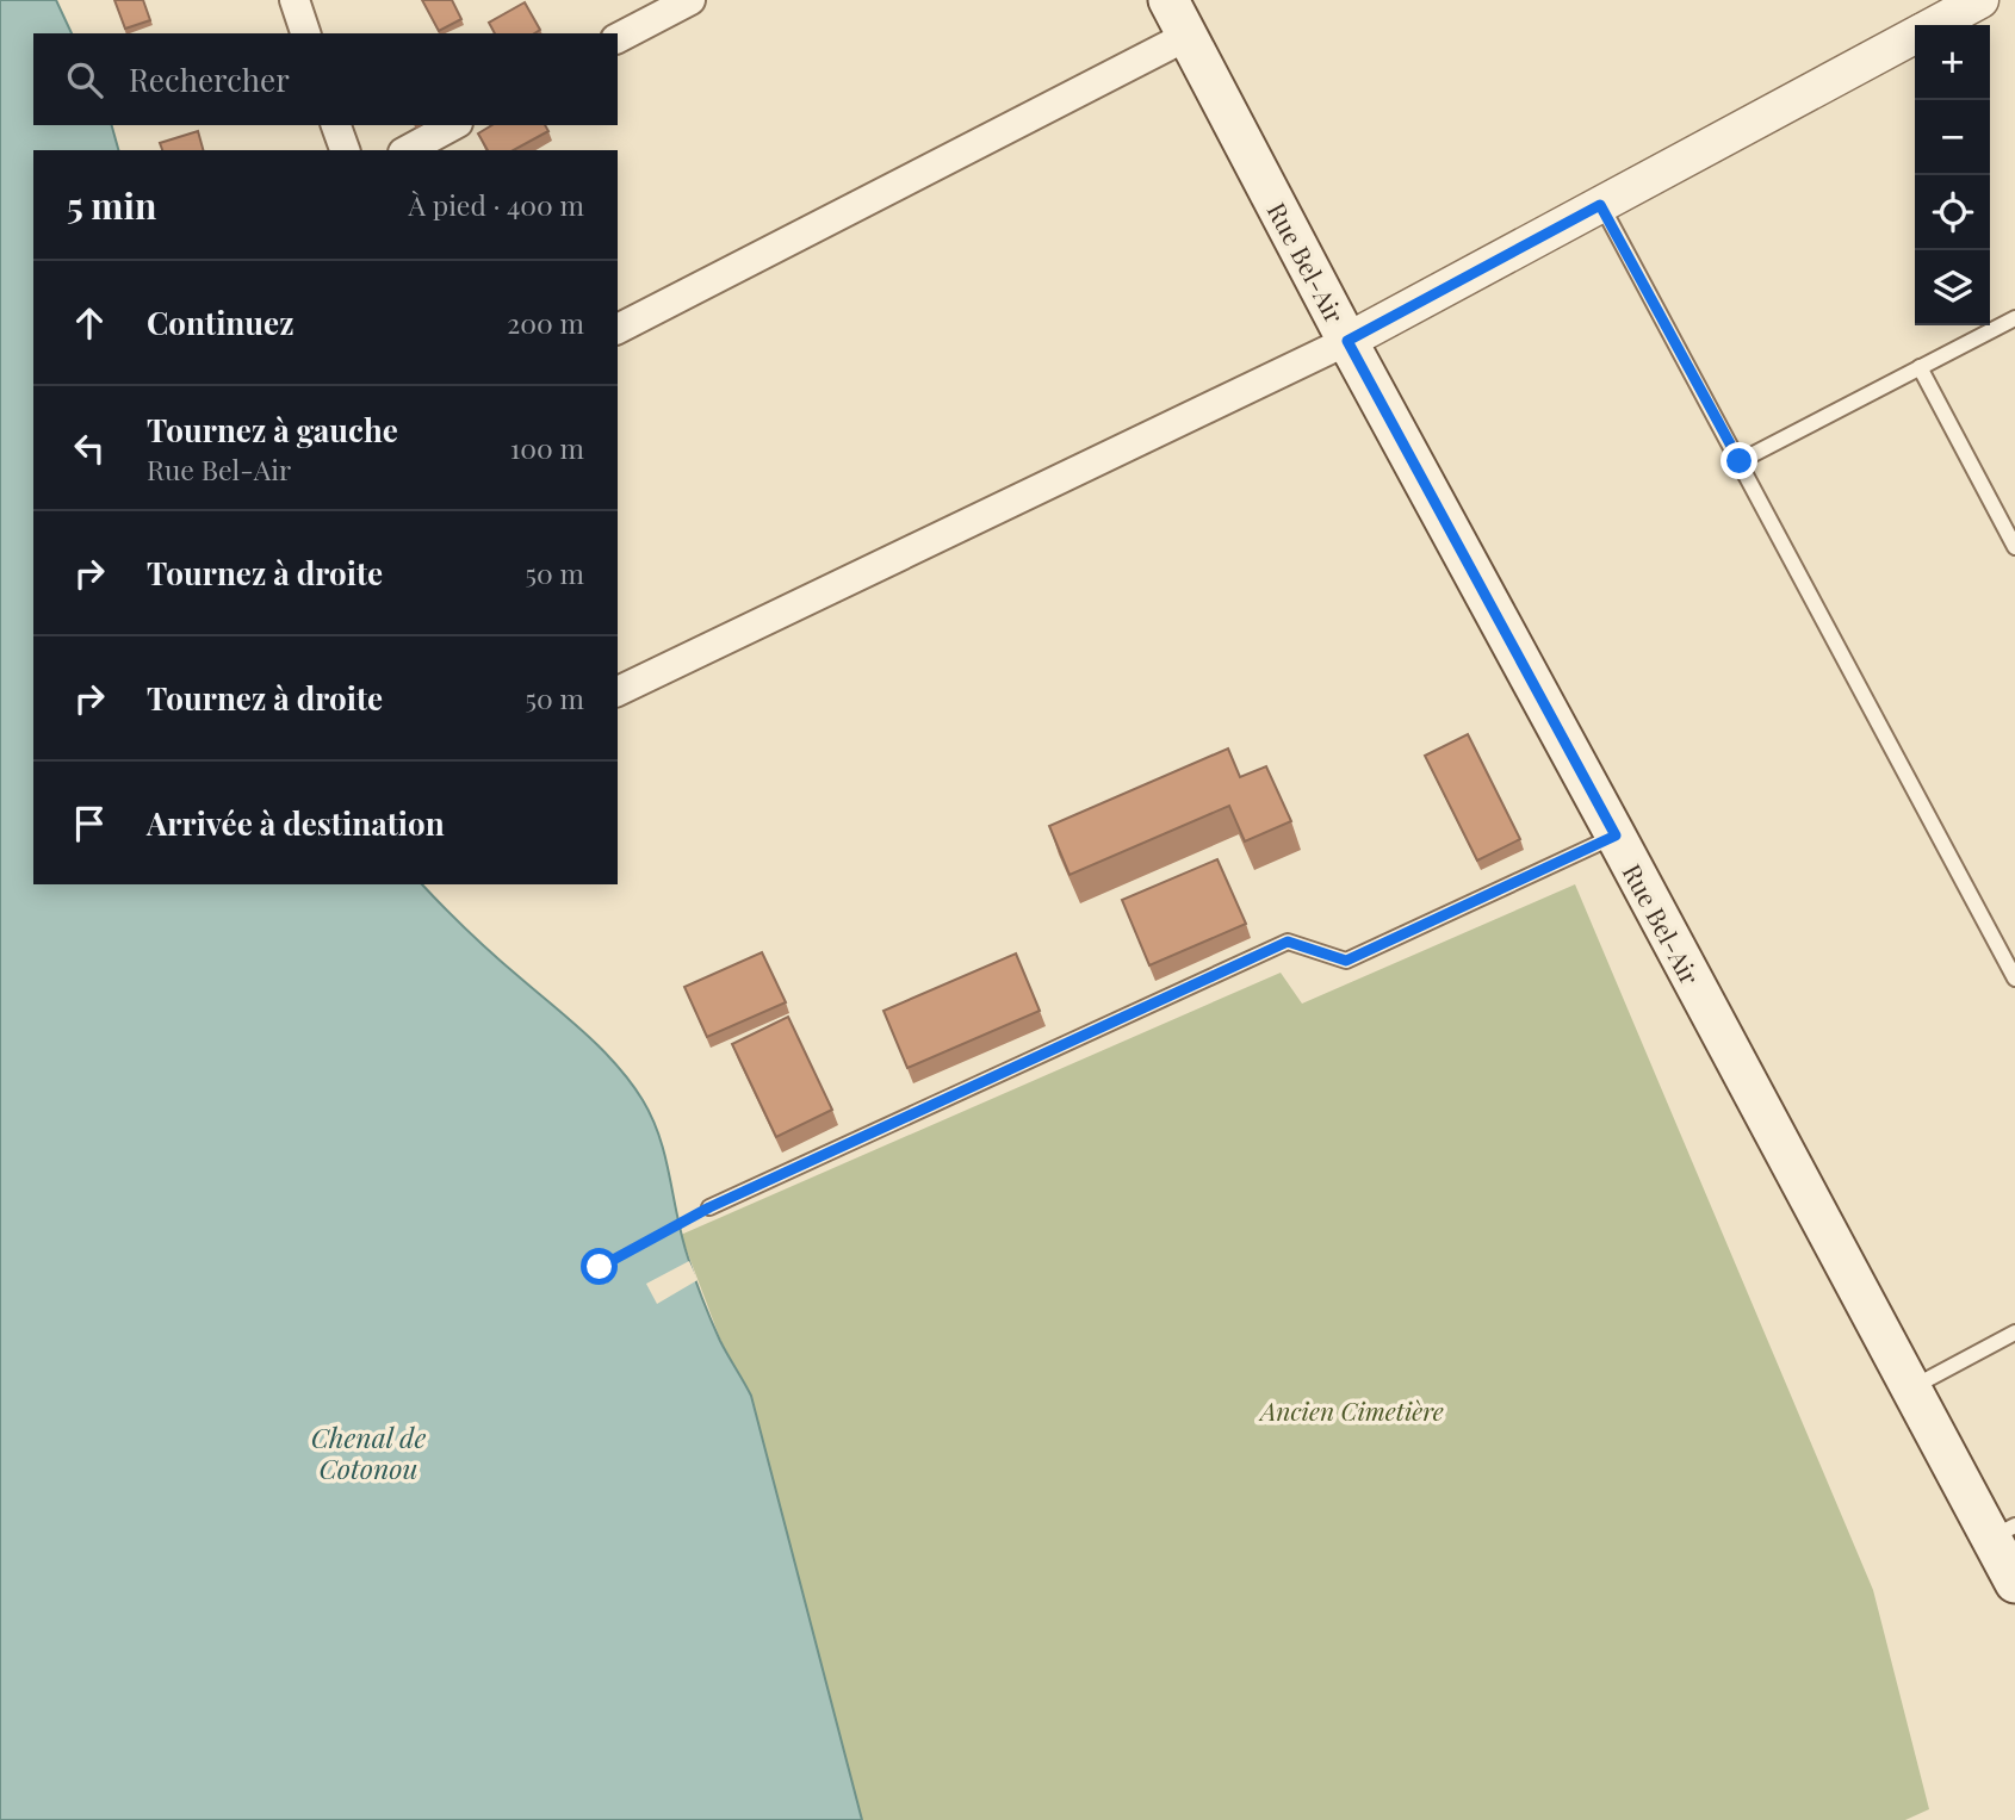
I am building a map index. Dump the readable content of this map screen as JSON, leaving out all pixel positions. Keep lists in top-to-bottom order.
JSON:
{
  "streets": {
    "main road": ["Rue Bel-Air"]
  },
  "water": ["Chenal de Cotonou"],
  "parks": ["Ancien Cimetière"],
  "page": {
    "map_buttons": ["+", "−"],
    "search": "Rechercher",
    "heading": ["5 min", "À pied · 400 m"],
    "list": [
      ["Continuez", "200 m"],
      ["Tournez à gauche", "Rue Bel-Air", "100 m"],
      ["Tournez à droite", "50 m"],
      ["Tournez à droite", "50 m"],
      "Arrivée à destination"
    ]
  }
}
